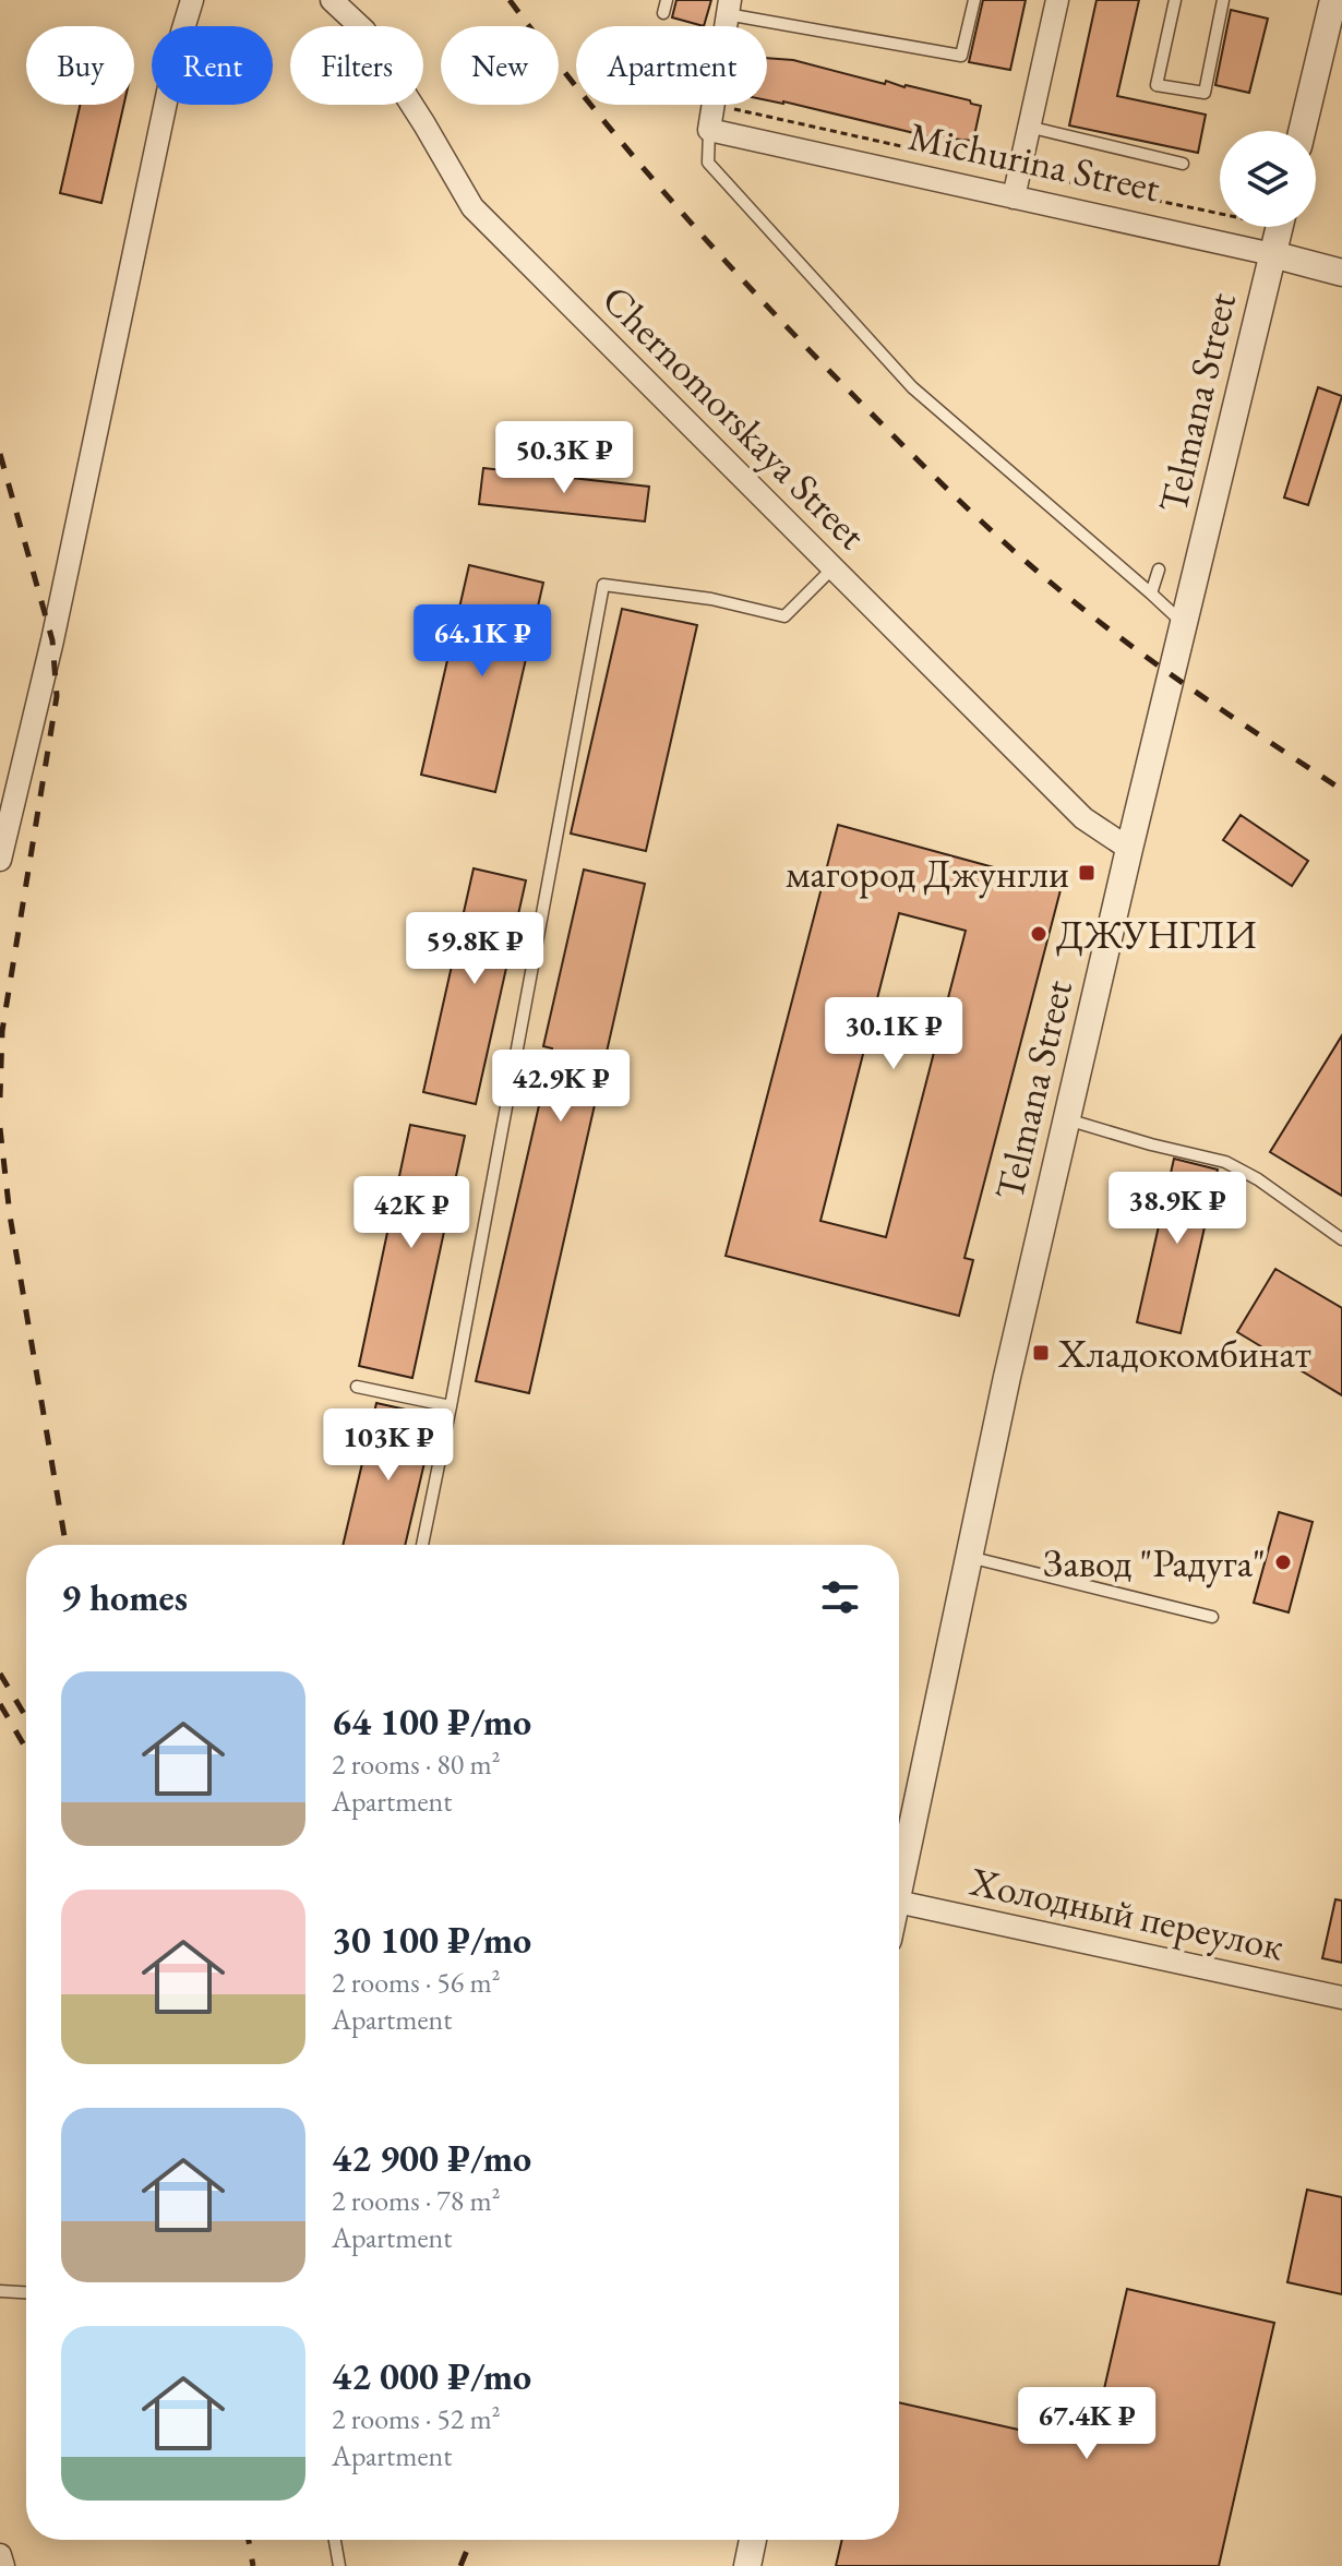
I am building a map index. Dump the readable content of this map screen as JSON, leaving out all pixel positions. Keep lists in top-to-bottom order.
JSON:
{
  "streets": {
    "street": [
      "Michurina Street",
      "Telmana Street",
      "Chernomorskaya Street",
      "Холодный переулок"
    ]
  },
  "crossings": [
    ["Michurina Street", "Telmana Street"],
    ["Telmana Street", "Chernomorskaya Street"]
  ],
  "places": {
    "transit": ["магород Джунгли", "Хладокомбинат"],
    "other": ["ДЖУНГЛИ", "Завод \"Радуга\""]
  },
  "page": {
    "chip": [
      "Buy",
      "Rent",
      "Filters",
      "New",
      "Apartment"
    ],
    "price": [
      "50.3K ₽",
      "64.1K ₽",
      "59.8K ₽",
      "30.1K ₽",
      "42.9K ₽",
      "38.9K ₽",
      "42K ₽",
      "103K ₽",
      "67.4K ₽"
    ],
    "heading": "9 homes",
    "list": [
      {
        "name": "64 100 ₽/mo",
        "note": "2 rooms · 80 m² · Apartment"
      },
      {
        "name": "30 100 ₽/mo",
        "note": "2 rooms · 56 m² · Apartment"
      },
      {
        "name": "42 900 ₽/mo",
        "note": "2 rooms · 78 m² · Apartment"
      },
      {
        "name": "42 000 ₽/mo",
        "note": "2 rooms · 52 m² · Apartment"
      }
    ]
  }
}
